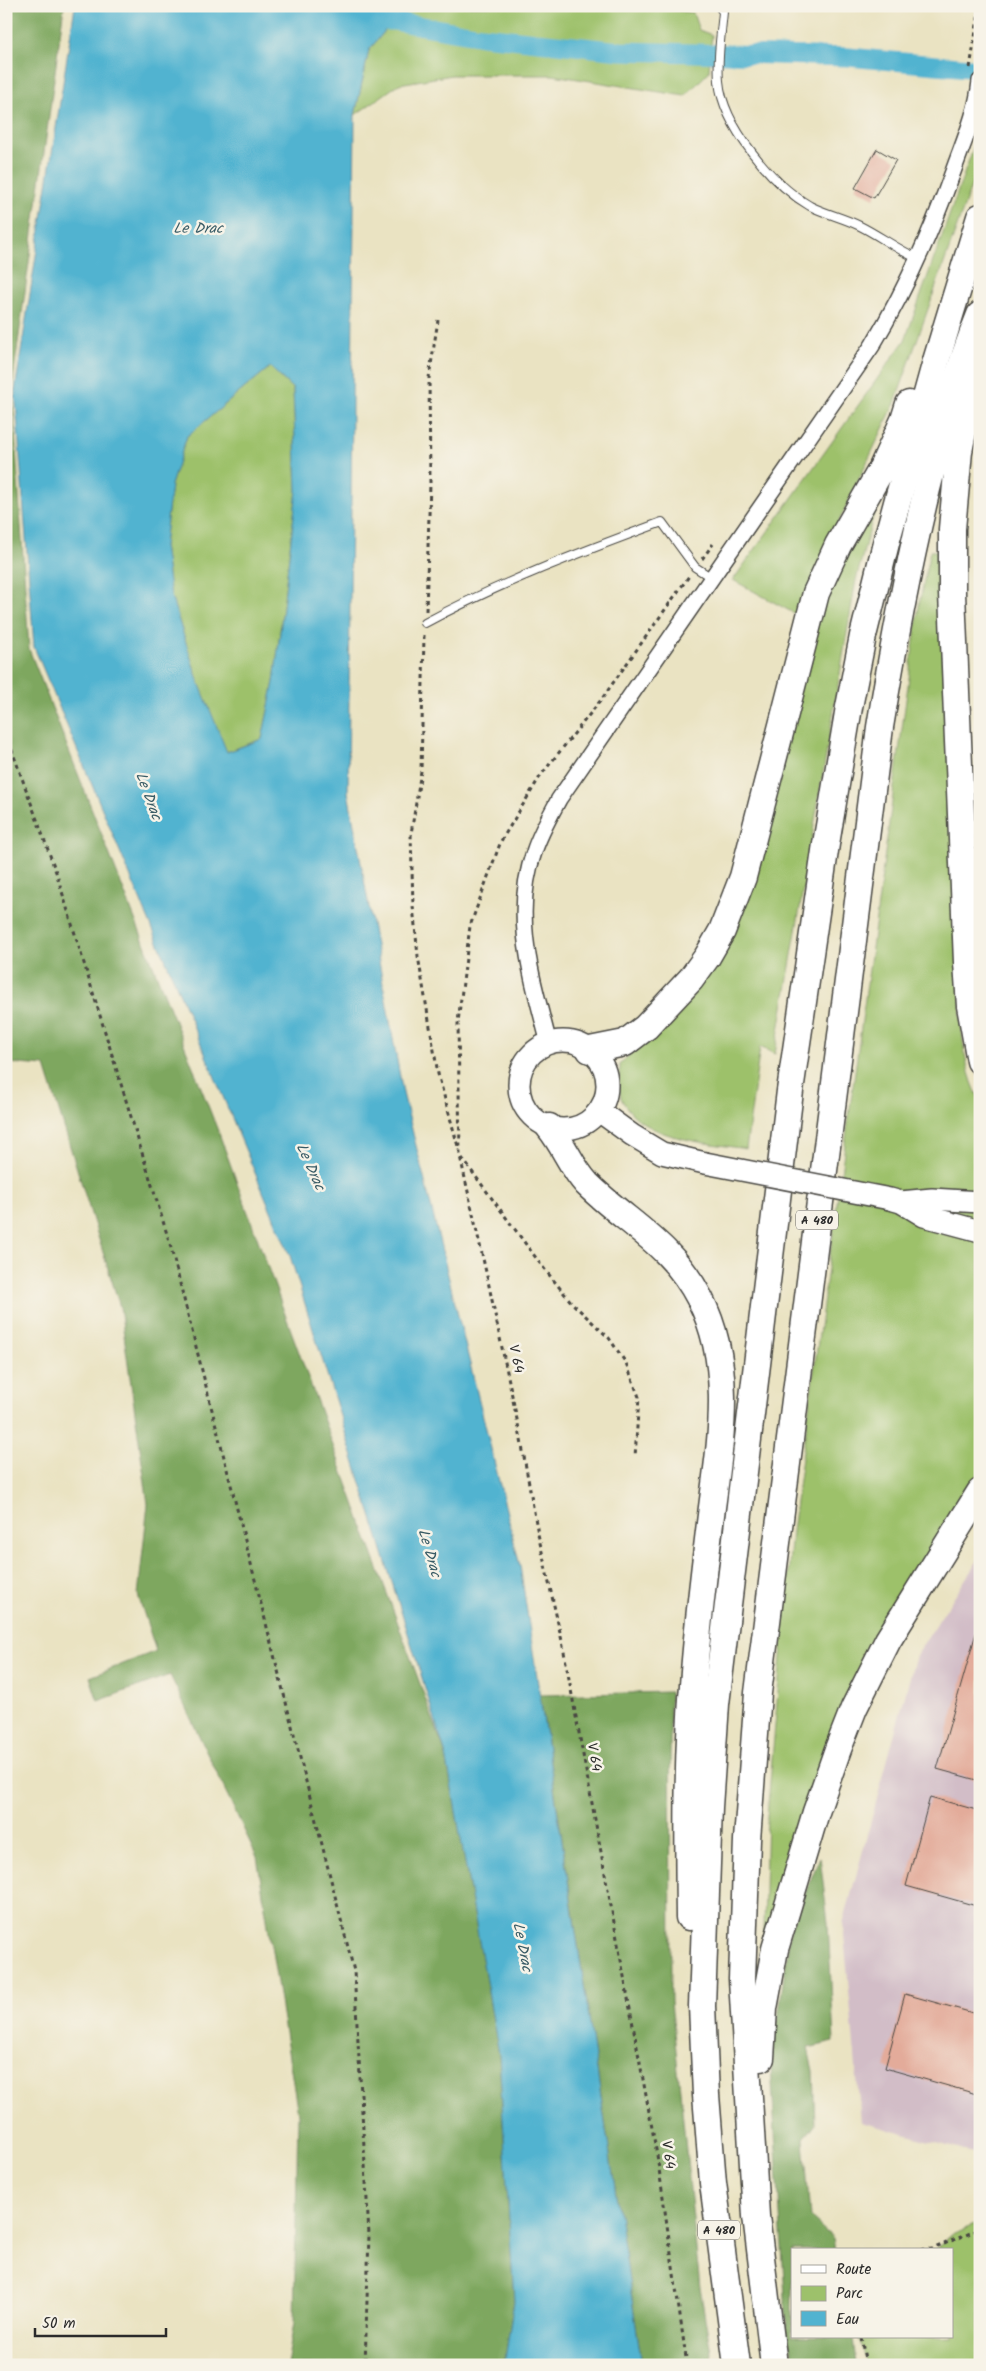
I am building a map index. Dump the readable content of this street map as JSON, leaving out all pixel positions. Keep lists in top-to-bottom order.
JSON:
{
  "streets": {
    "highway": ["A 480"],
    "path": ["V 64"]
  },
  "water": ["Le Drac"],
  "legend": ["Route", "Parc", "Eau"],
  "scale_bar": "50 m"
}
